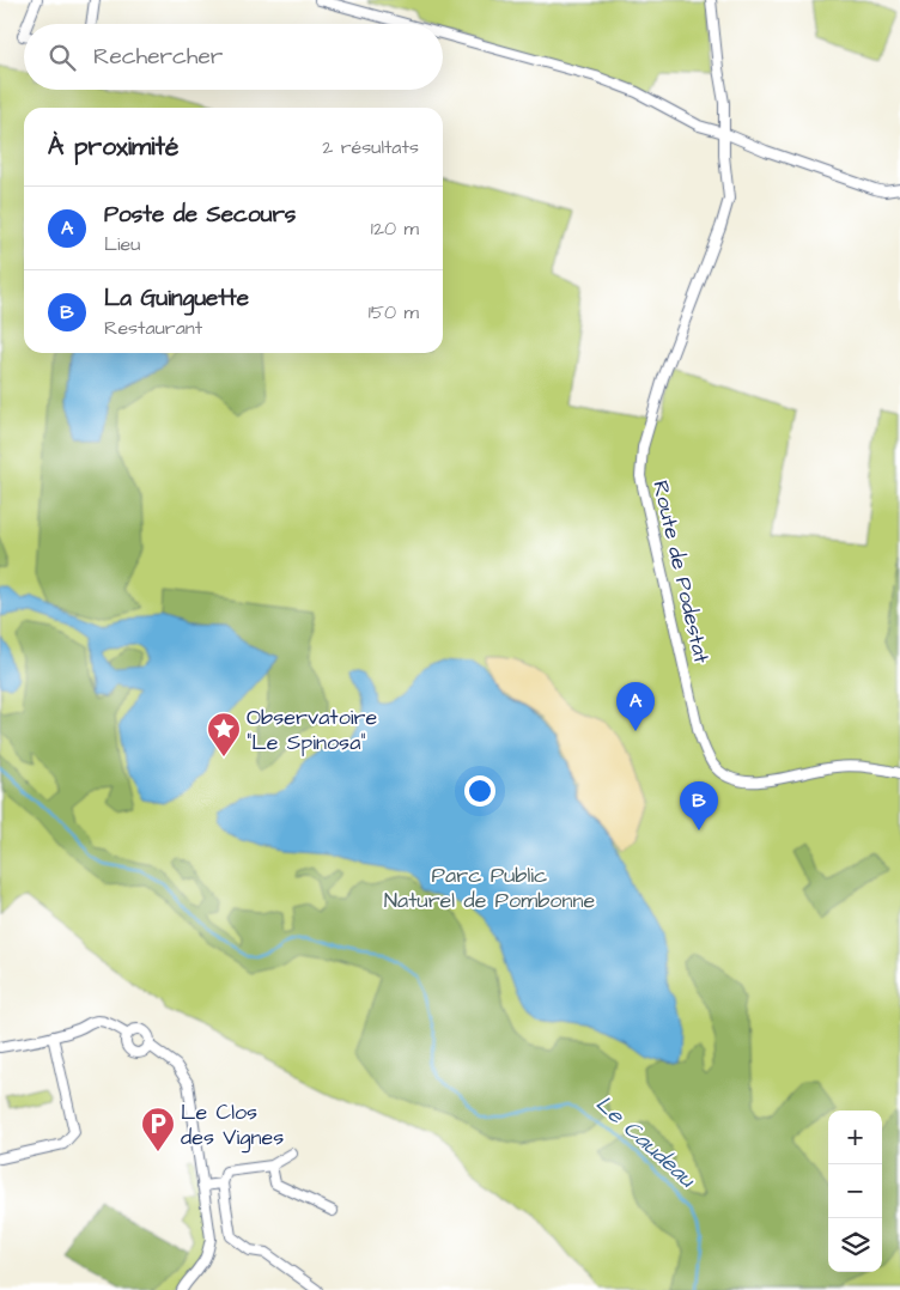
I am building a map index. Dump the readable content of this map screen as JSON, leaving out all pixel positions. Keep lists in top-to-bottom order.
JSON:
{
  "streets": {
    "street": ["Route de Podestat"]
  },
  "water": ["Le Caudeau"],
  "parks": ["Parc Public Naturel de Pombonne"],
  "places": {
    "place": ["Observatoire \"Le Spinosa\""],
    "parking": ["Le Clos des Vignes"]
  },
  "page": {
    "search": "Rechercher",
    "heading": ["À proximité", "2 résultats"],
    "list": [
      {
        "mark": "A",
        "name": "Poste de Secours",
        "note": "Lieu",
        "value": "120 m"
      },
      {
        "mark": "B",
        "name": "La Guinguette",
        "note": "Restaurant",
        "value": "150 m"
      }
    ],
    "pins": ["A", "B"],
    "map_buttons": ["+", "−"]
  }
}
